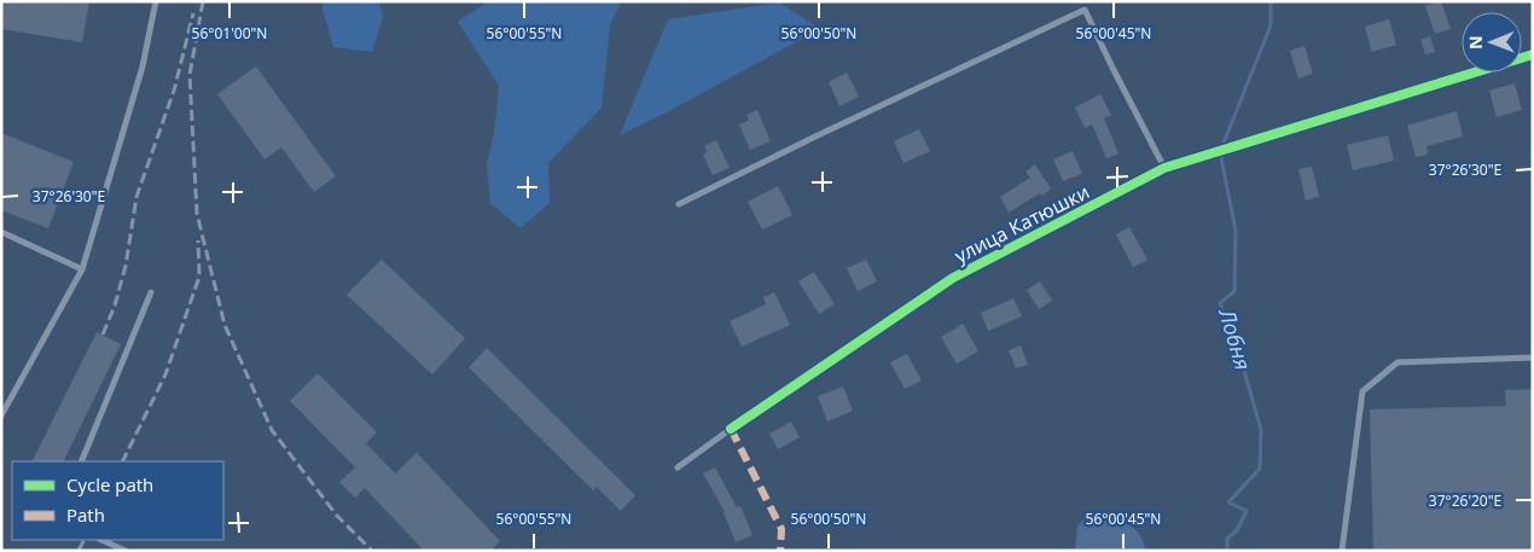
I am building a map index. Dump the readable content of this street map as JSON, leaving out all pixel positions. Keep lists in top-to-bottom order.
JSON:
{
  "streets": {
    "street": ["улица Катюшки"]
  },
  "water": ["Лобня"],
  "legend": ["Cycle path", "Path"],
  "north": "left",
  "coordinates": [
    "56°01'00\"N",
    "56°00'55\"N",
    "56°00'50\"N",
    "56°00'45\"N",
    "37°26'30\"E",
    "37°26'20\"E"
  ]
}
